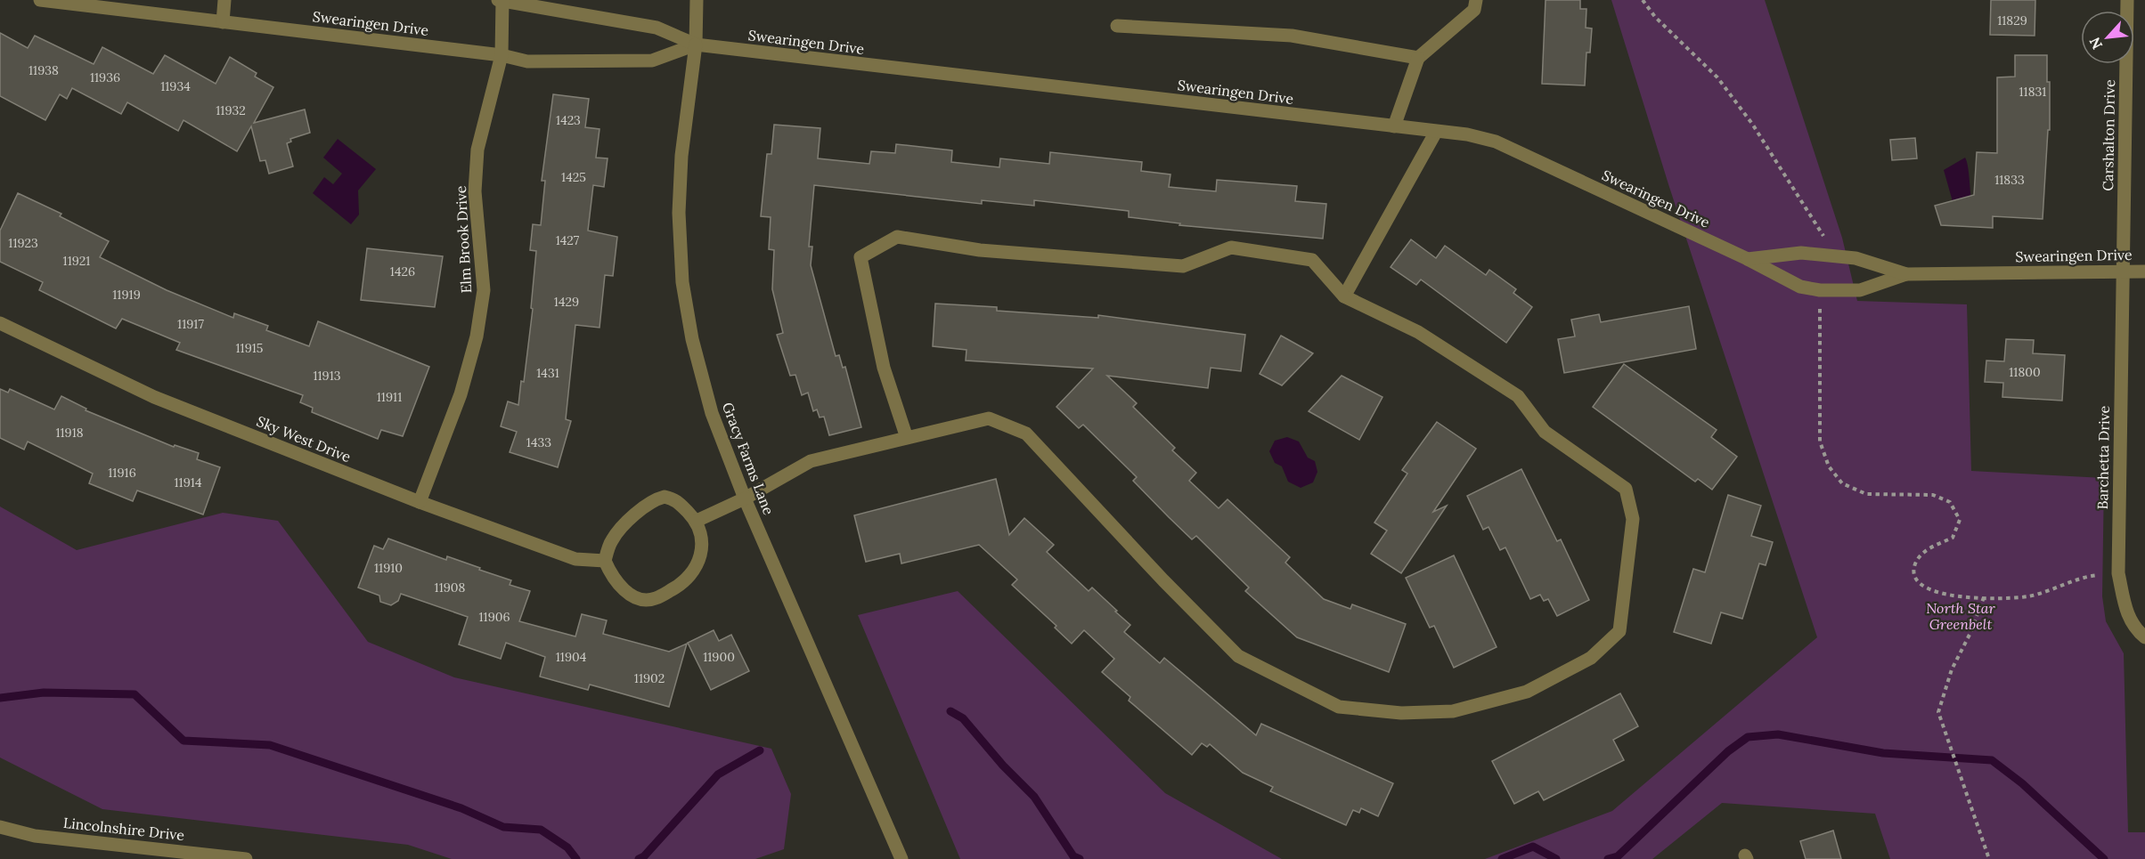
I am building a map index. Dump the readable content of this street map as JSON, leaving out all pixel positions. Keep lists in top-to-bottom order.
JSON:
{
  "streets": {
    "street": [
      "Swearingen Drive",
      "Carshalton Drive",
      "Elm Brook Drive",
      "Sky West Drive",
      "Barchetta Drive",
      "Gracy Farms Lane",
      "Lincolnshire Drive"
    ]
  },
  "crossings": [
    ["Swearingen Drive", "Carshalton Drive"],
    ["Swearingen Drive", "Elm Brook Drive"],
    ["Swearingen Drive", "Barchetta Drive"],
    ["Swearingen Drive", "Gracy Farms Lane"],
    ["Carshalton Drive", "Barchetta Drive"],
    ["Elm Brook Drive", "Sky West Drive"]
  ],
  "parks": ["North Star Greenbelt"],
  "house_numbers": [
    "11829",
    "11938",
    "11936",
    "11934",
    "11831",
    "11932",
    "1423",
    "1425",
    "11833",
    "1427",
    "11923",
    "11921",
    "1426",
    "11919",
    "1429",
    "11917",
    "11915",
    "11800",
    "1431",
    "11913",
    "11911",
    "11918",
    "1433",
    "11916",
    "11914",
    "11910",
    "11908",
    "11906",
    "11904",
    "11900",
    "11902"
  ],
  "north": "bottom left"
}
